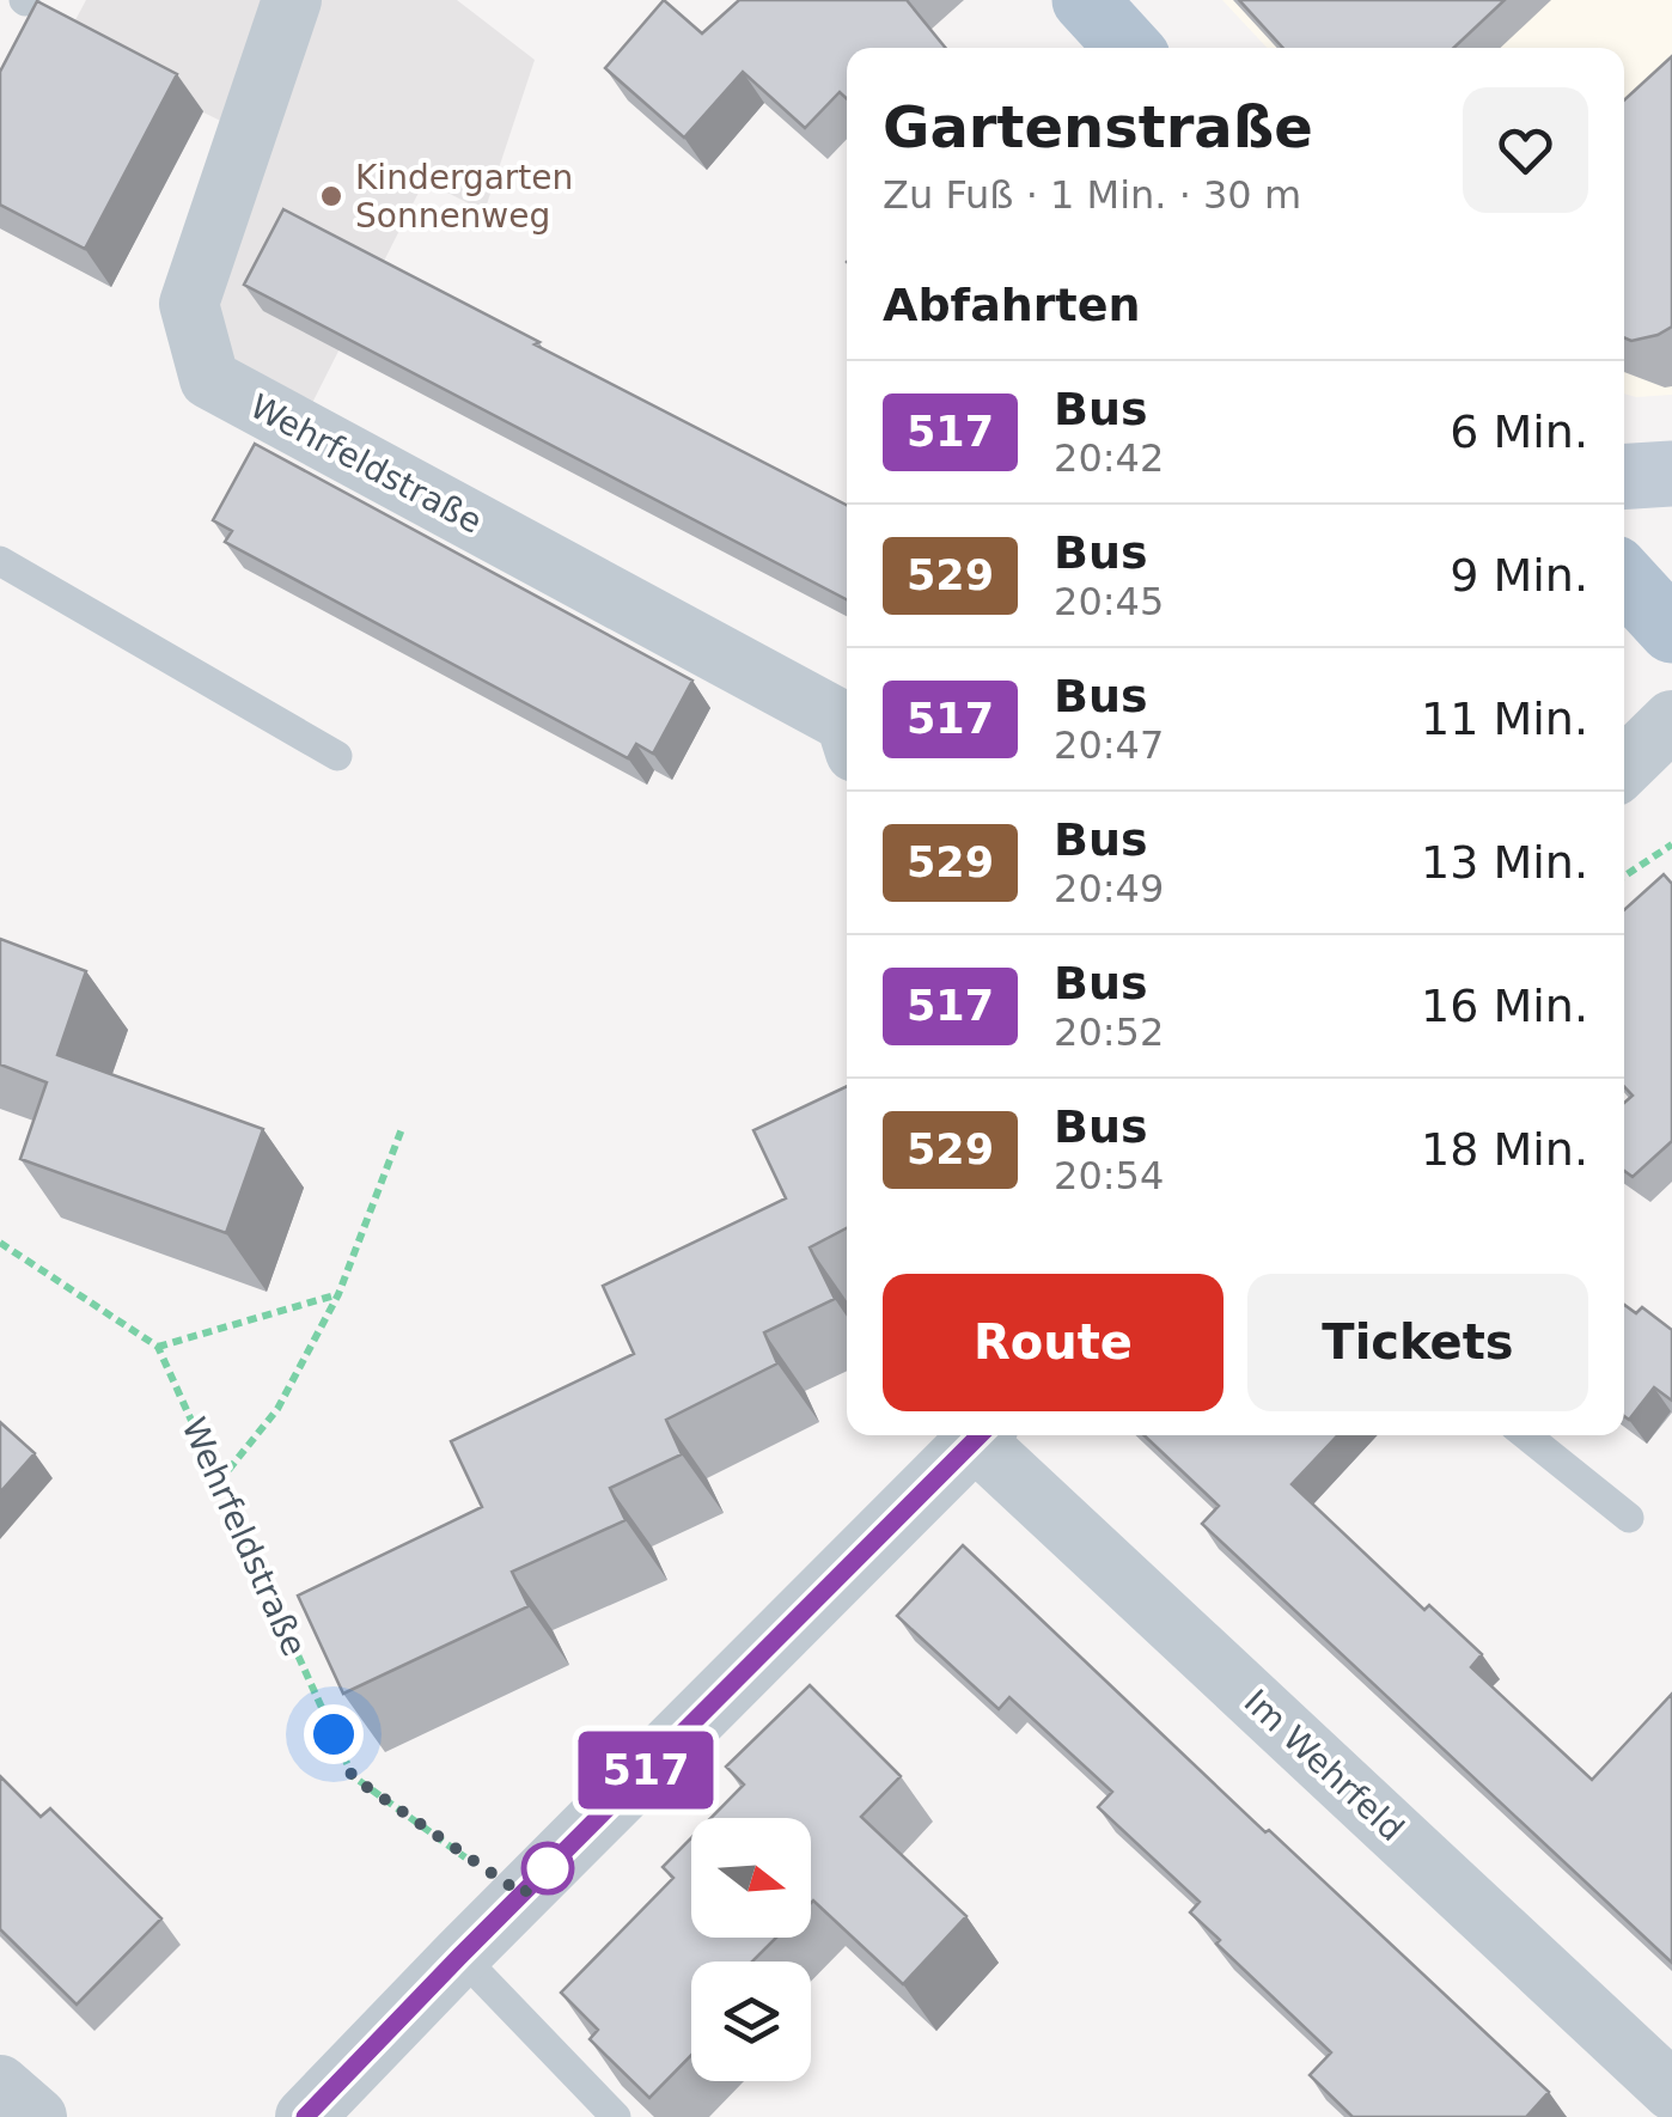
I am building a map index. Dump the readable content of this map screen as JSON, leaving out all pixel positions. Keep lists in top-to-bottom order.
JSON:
{
  "streets": {
    "street": ["Wehrfeldstraße", "Im Wehrfeld"]
  },
  "places": ["Kindergarten Sonnenweg"],
  "lines": ["bus line 517"],
  "north": "right",
  "page": {
    "on_map": "517",
    "heading": [
      ["Gartenstraße", "Zu Fuß · 1 Min. · 30 m"],
      "Abfahrten"
    ],
    "list": [
      {
        "mark": "517",
        "name": "Bus",
        "note": "20:42",
        "value": "6 Min."
      },
      {
        "mark": "529",
        "name": "Bus",
        "note": "20:45",
        "value": "9 Min."
      },
      {
        "mark": "517",
        "name": "Bus",
        "note": "20:47",
        "value": "11 Min."
      },
      {
        "mark": "529",
        "name": "Bus",
        "note": "20:49",
        "value": "13 Min."
      },
      {
        "mark": "517",
        "name": "Bus",
        "note": "20:52",
        "value": "16 Min."
      },
      {
        "mark": "529",
        "name": "Bus",
        "note": "20:54",
        "value": "18 Min."
      }
    ],
    "buttons": ["Route", "Tickets"]
  }
}
